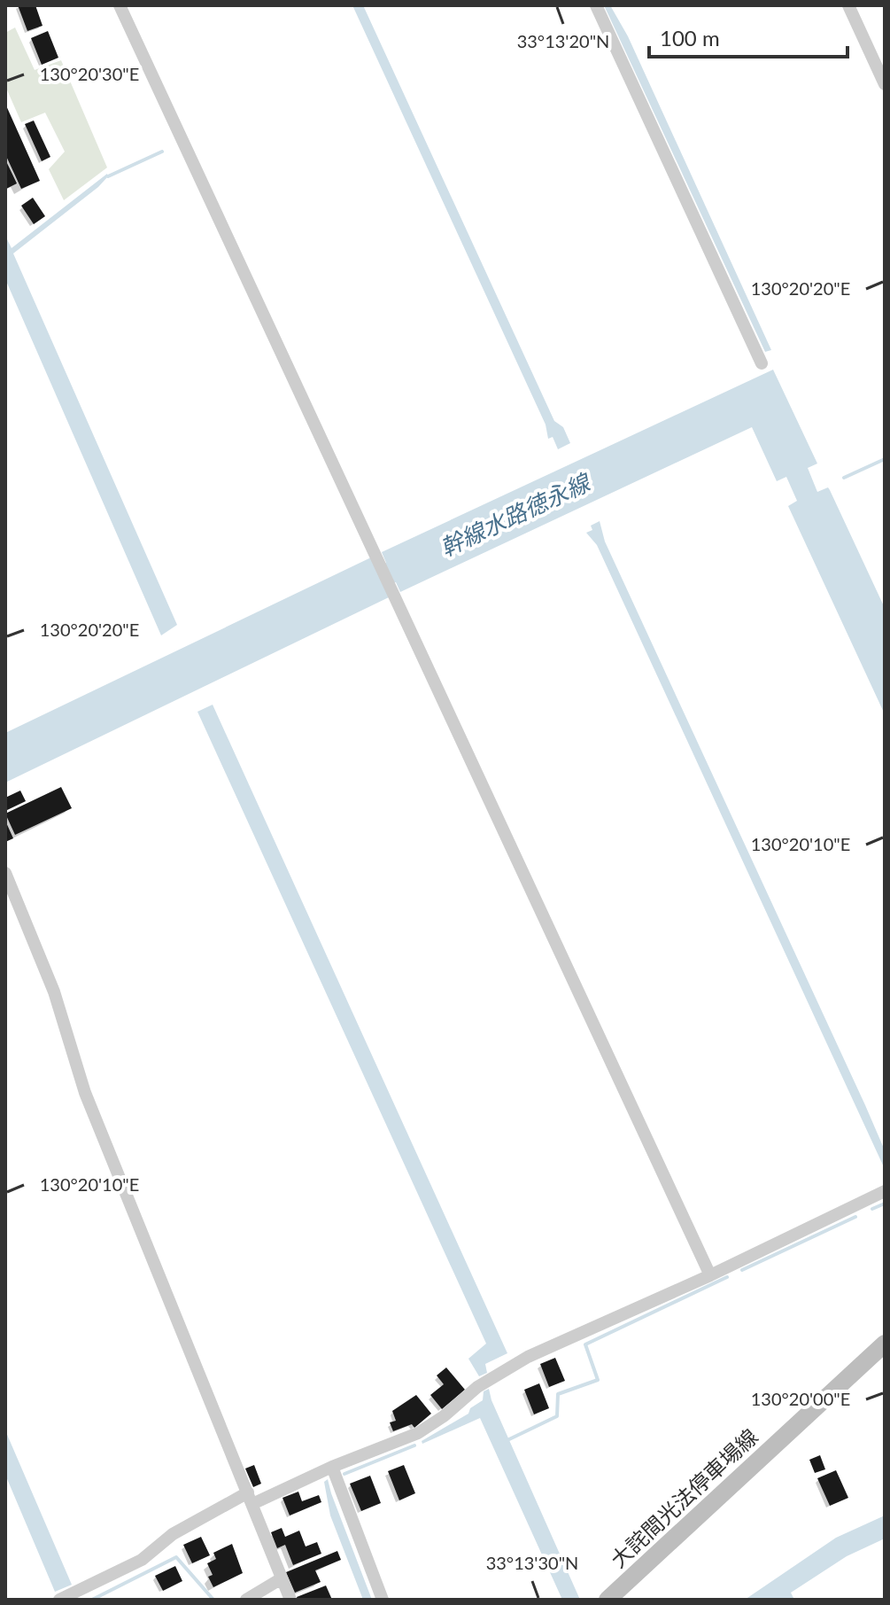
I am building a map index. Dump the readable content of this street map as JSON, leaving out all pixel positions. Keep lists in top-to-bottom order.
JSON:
{
  "streets": {
    "main road": ["大詫間光法停車場線"]
  },
  "water": ["幹線水路徳永線"],
  "scale_bar": "100 m",
  "coordinates": [
    "33°13'20\"N",
    "130°20'30\"E",
    "130°20'20\"E",
    "130°20'10\"E",
    "130°20'00\"E",
    "33°13'30\"N"
  ]
}
